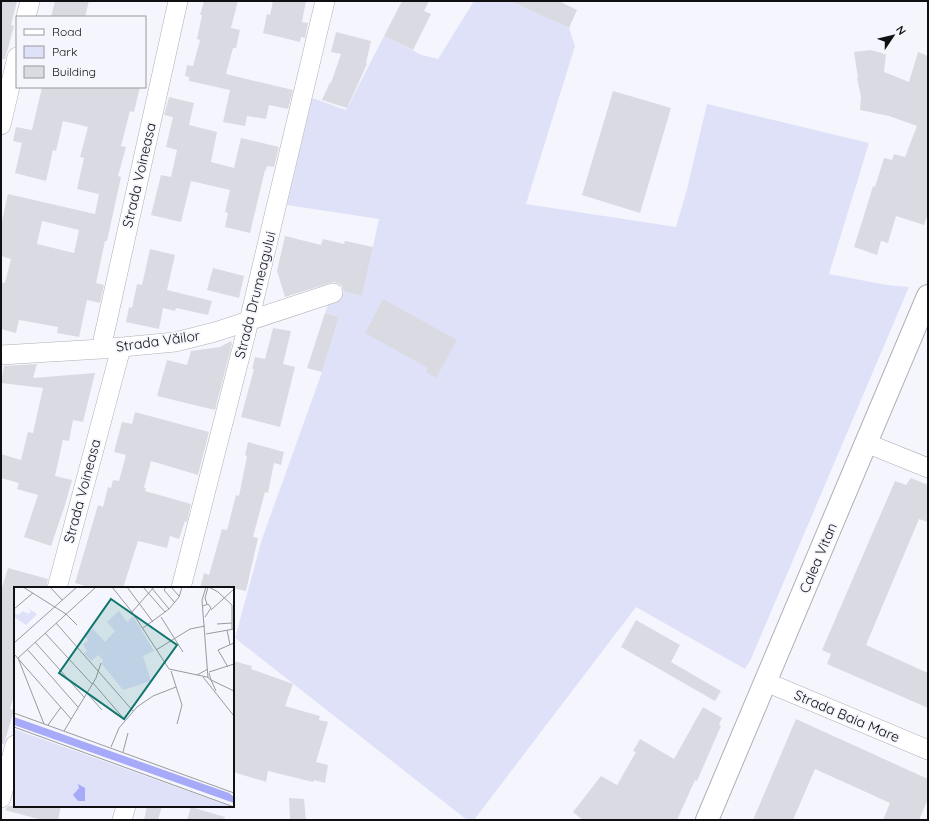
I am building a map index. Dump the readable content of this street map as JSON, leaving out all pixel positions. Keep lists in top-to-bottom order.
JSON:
{
  "streets": {
    "main road": ["Calea Vitan"],
    "street": [
      "Strada Voineasa",
      "Strada Drumeagului",
      "Strada Văilor",
      "Strada Baia Mare"
    ]
  },
  "crossings": [
    ["Strada Voineasa", "Strada Văilor"],
    ["Strada Drumeagului", "Strada Văilor"],
    ["Calea Vitan", "Strada Baia Mare"]
  ],
  "legend": ["Road", "Park", "Building"],
  "north": "top right"
}
